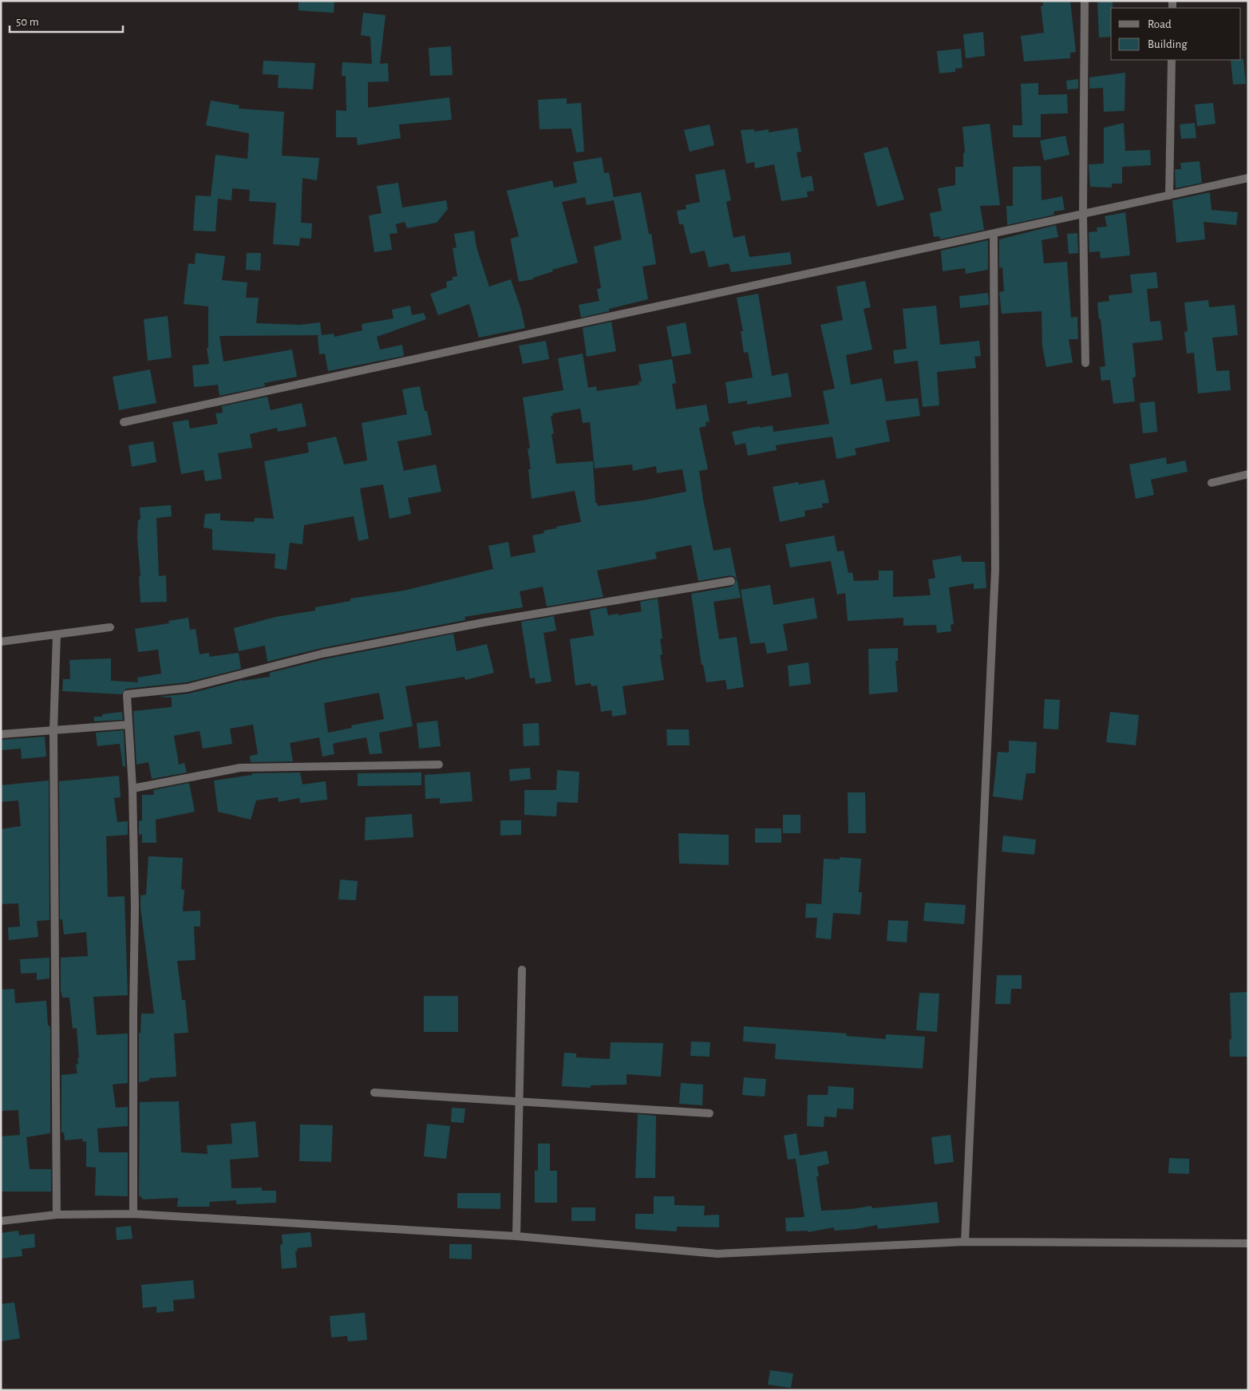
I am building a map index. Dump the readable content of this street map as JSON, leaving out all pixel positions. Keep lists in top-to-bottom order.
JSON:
{
  "legend": ["Road", "Building"],
  "scale_bar": "50 m"
}
